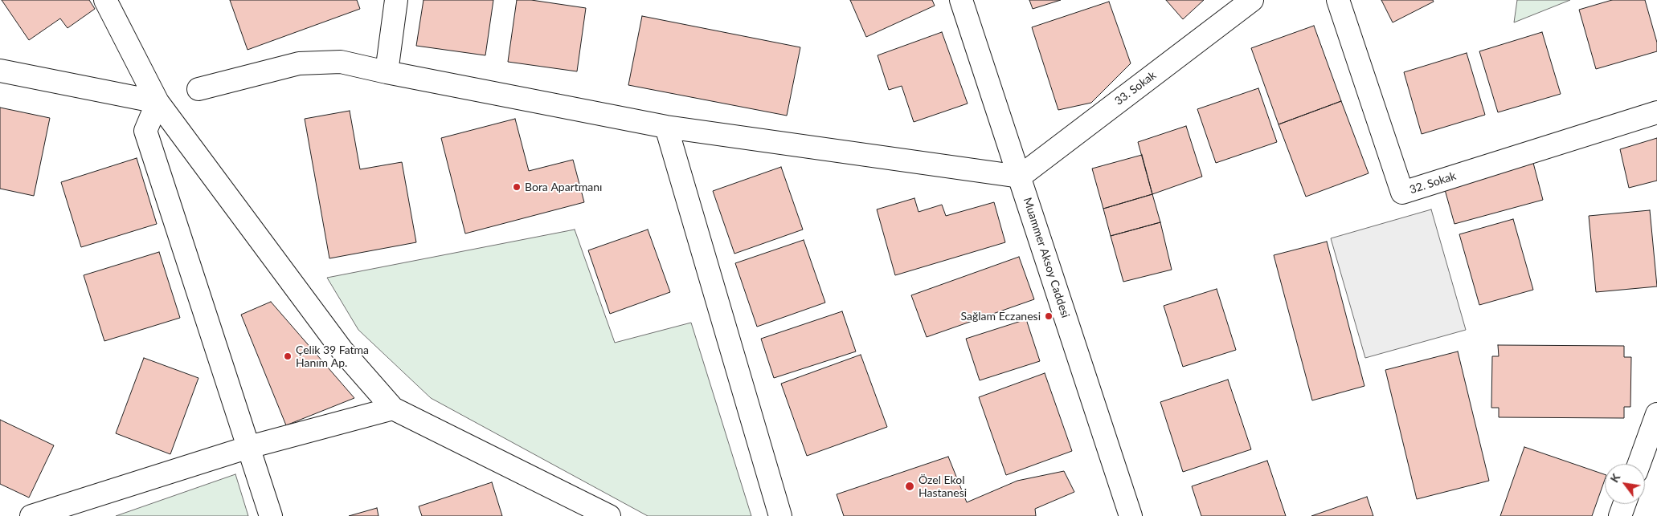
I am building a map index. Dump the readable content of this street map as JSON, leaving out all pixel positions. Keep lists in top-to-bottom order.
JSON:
{
  "streets": {
    "street": ["33. Sokak", "32. Sokak", "Muammer Aksoy Caddesi"]
  },
  "crossings": [
    ["33. Sokak", "Muammer Aksoy Caddesi"]
  ],
  "places": [
    "Bora Apartmanı",
    "Sağlam Eczanesi",
    "Çelik 39 Fatma Hanım Ap.",
    "Özel Ekol Hastanesi"
  ],
  "north": "top left"
}
